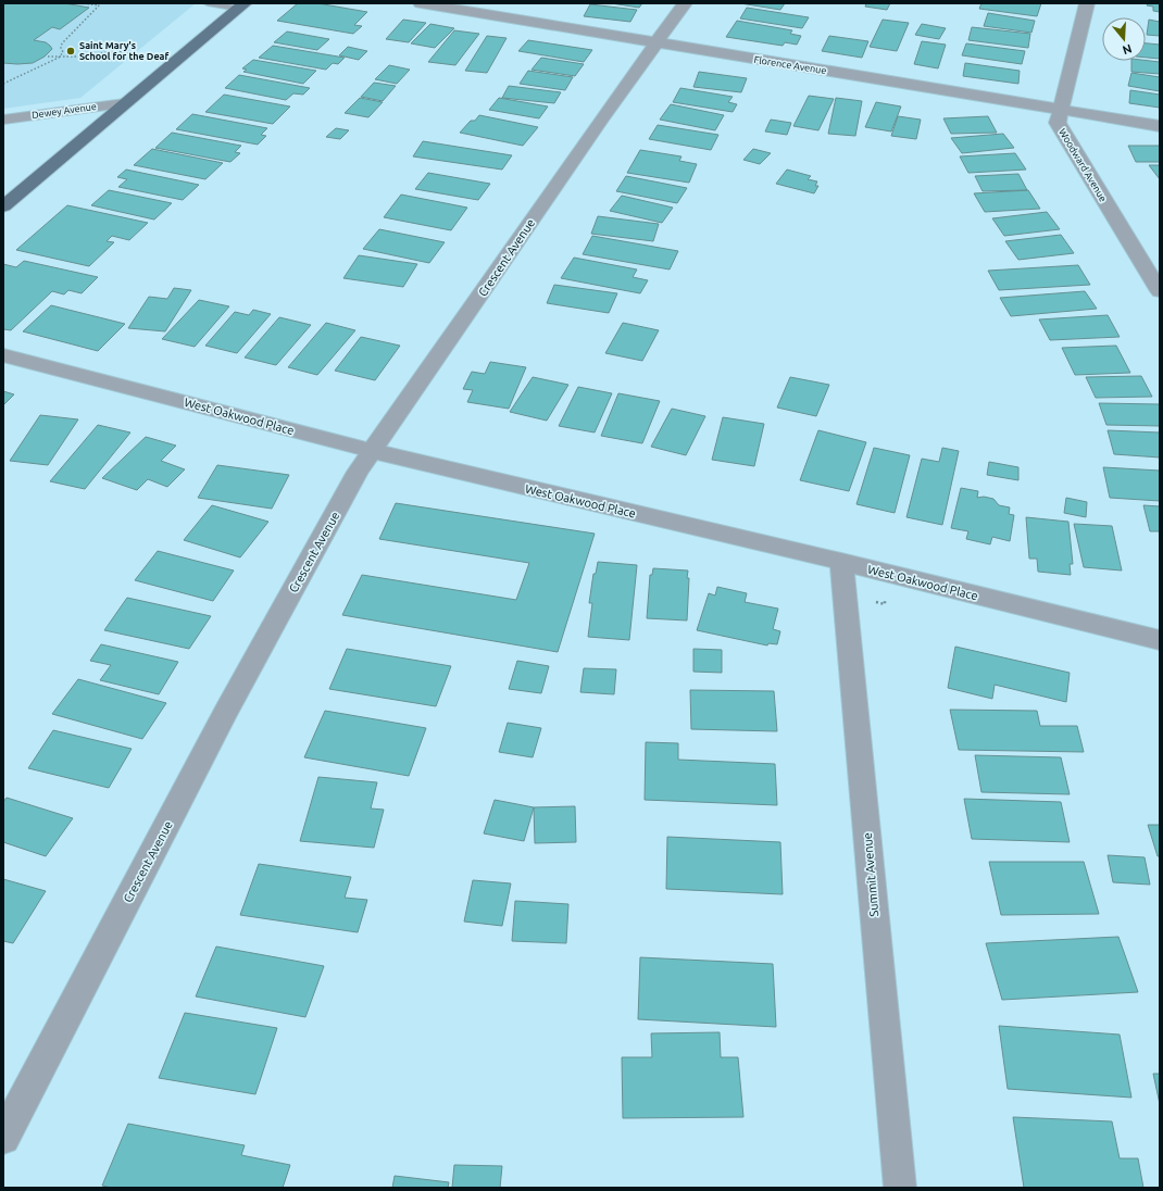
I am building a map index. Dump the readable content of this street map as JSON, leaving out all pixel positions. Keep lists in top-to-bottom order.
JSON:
{
  "streets": {
    "street": [
      "Florence Avenue",
      "Dewey Avenue",
      "Woodward Avenue",
      "Crescent Avenue",
      "West Oakwood Place",
      "Summit Avenue"
    ]
  },
  "crossings": [
    ["Florence Avenue", "Woodward Avenue"],
    ["Florence Avenue", "Crescent Avenue"],
    ["Crescent Avenue", "West Oakwood Place"],
    ["West Oakwood Place", "Summit Avenue"]
  ],
  "places": ["Saint Mary's School for the Deaf"],
  "north": "bottom"
}
